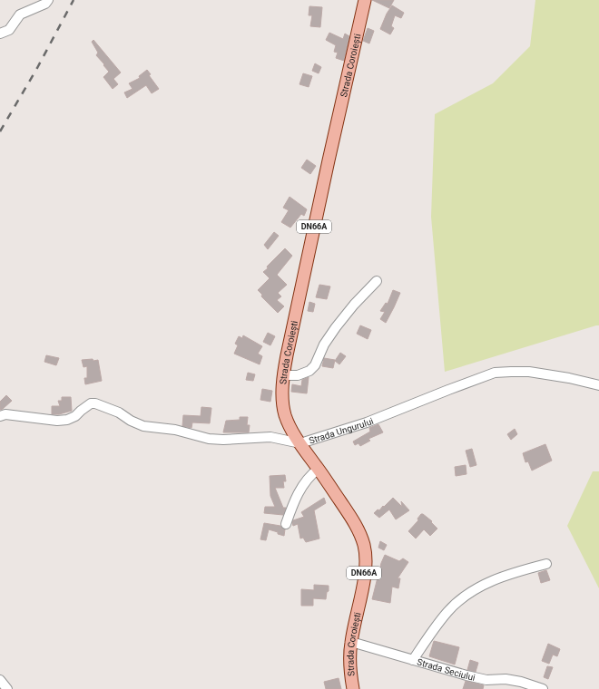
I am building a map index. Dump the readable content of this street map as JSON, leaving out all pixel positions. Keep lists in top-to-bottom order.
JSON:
{
  "streets": {
    "main road": ["Strada Coroiești", "DN66A"],
    "street": ["Strada Ungurului", "Strada Seciului"]
  },
  "crossings": [
    ["Strada Coroiești", "Strada Ungurului"],
    ["Strada Coroiești", "Strada Seciului"]
  ]
}
